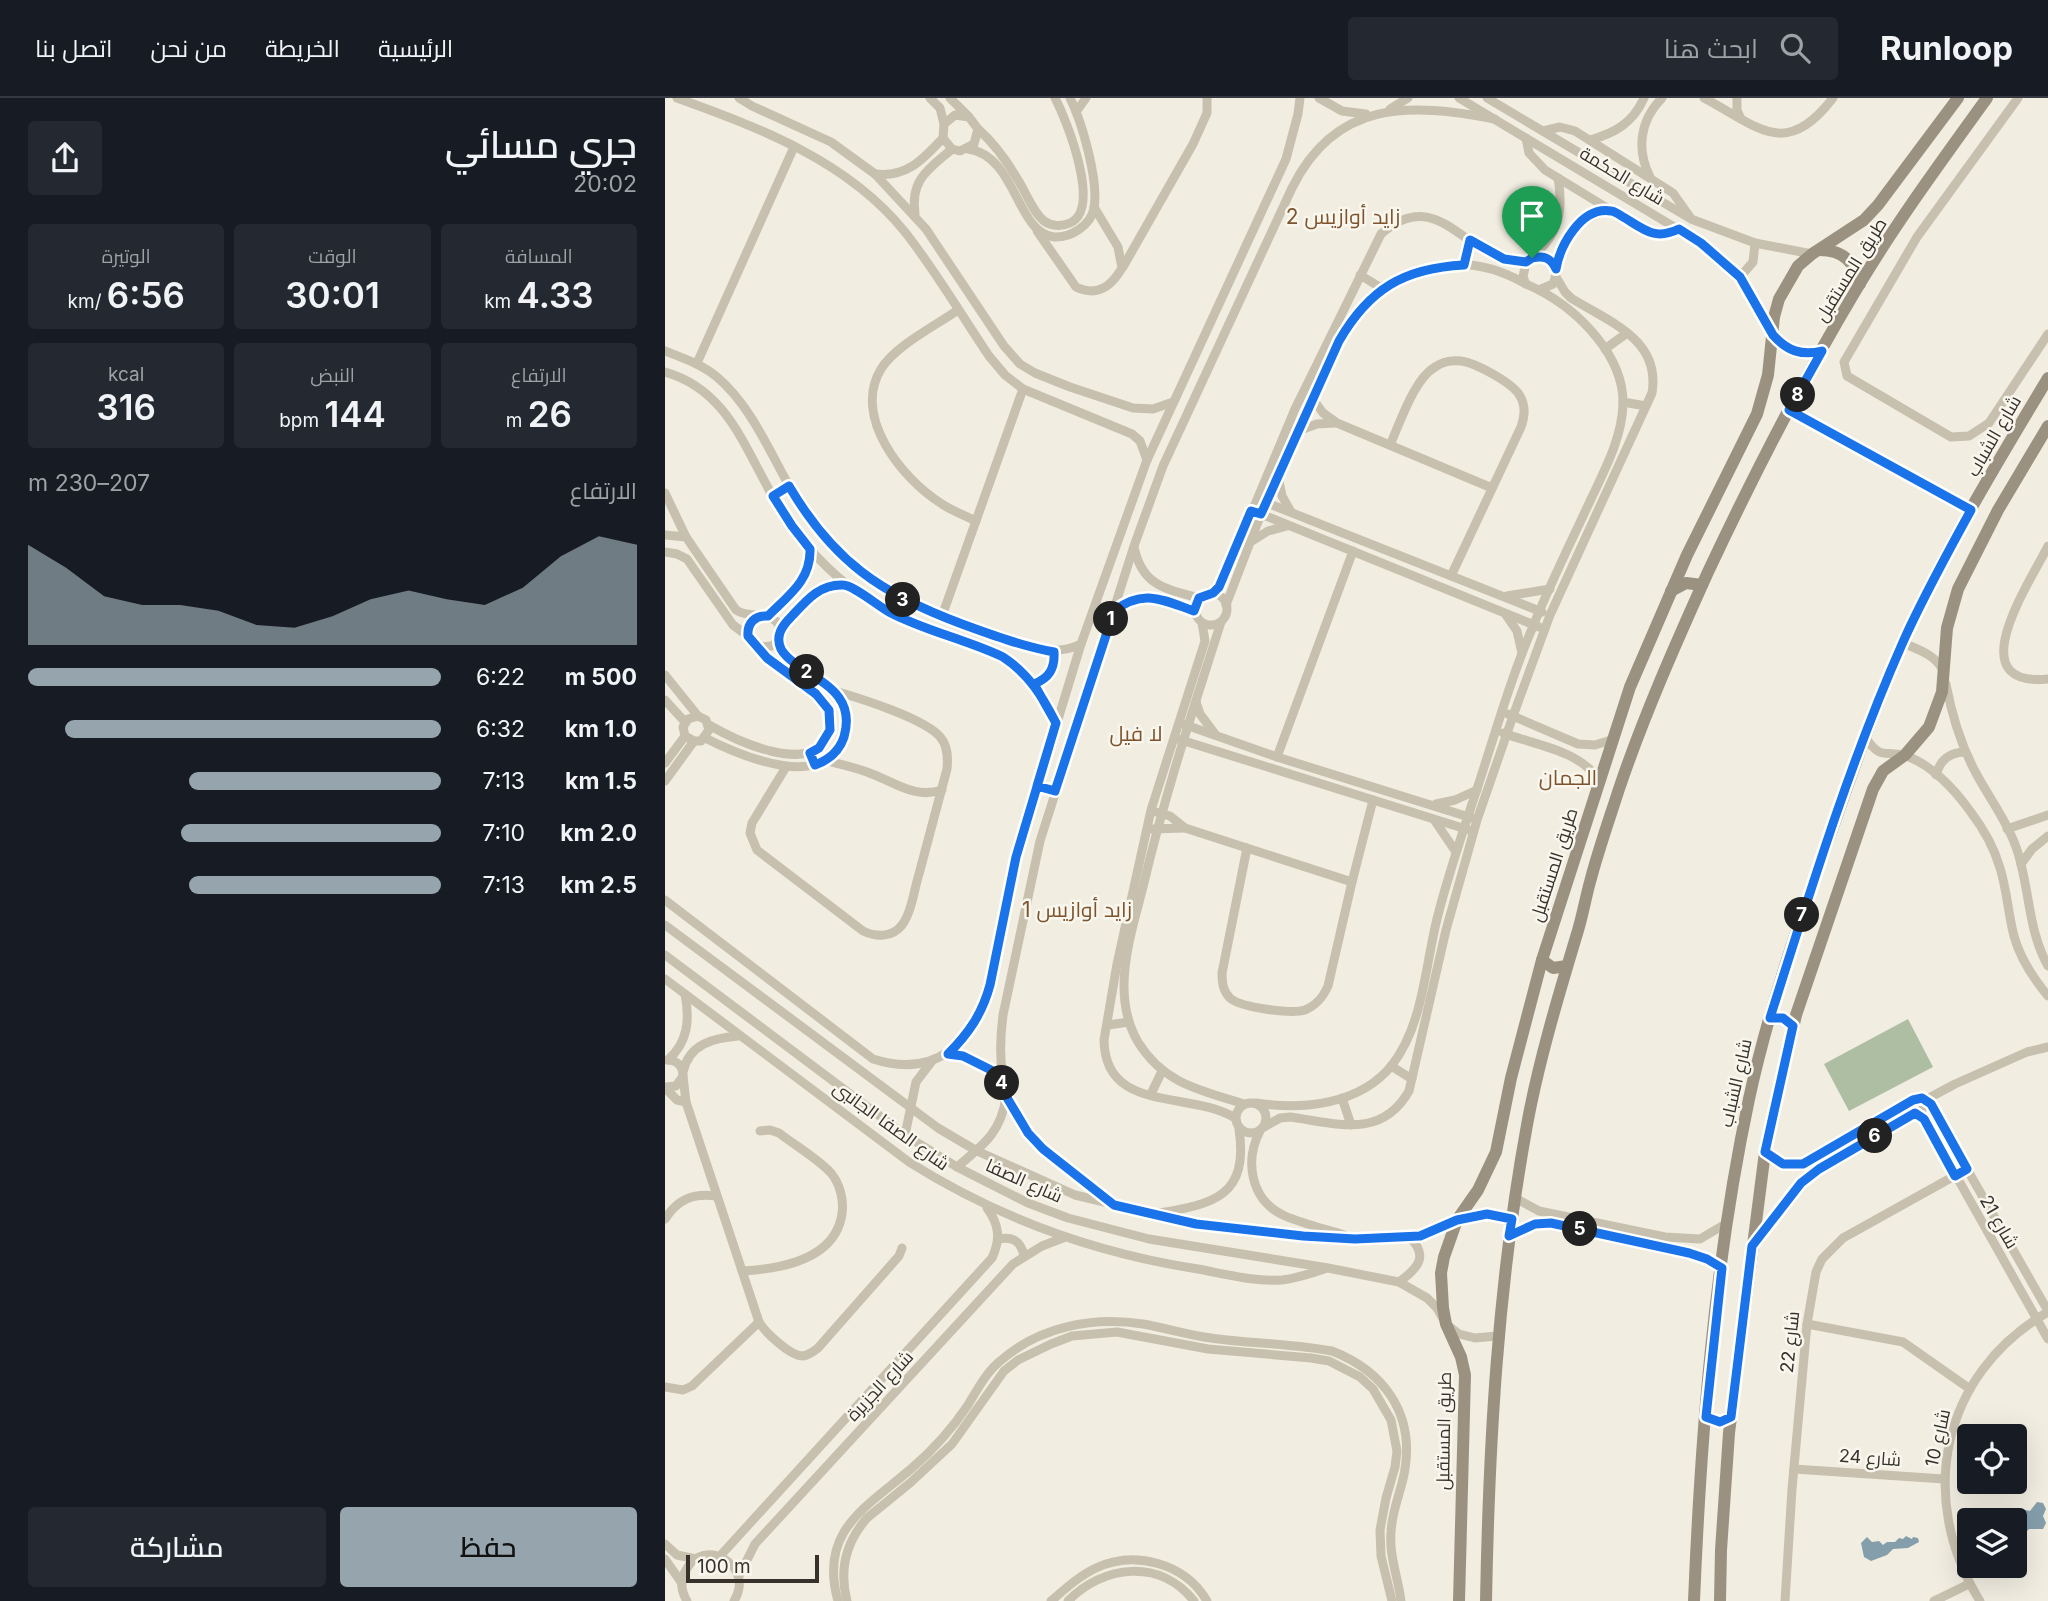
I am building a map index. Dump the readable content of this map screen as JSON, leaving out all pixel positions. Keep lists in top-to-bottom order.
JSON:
{
  "streets": {
    "main road": ["طريق المستقبل", "شارع الشباب"],
    "street": [
      "شارع الحكمة",
      "شارع الصفا الجانبى",
      "شارع الصفا",
      "شارع 21",
      "شارع 22",
      "شارع الجزيرة",
      "شارع 10",
      "شارع 24"
    ]
  },
  "crossings": [
    ["شارع الحكمة", "طريق المستقبل"],
    ["طريق المستقبل", "شارع الصفا"],
    ["شارع الصفا الجانبى", "شارع الصفا"],
    ["شارع الصفا الجانبى", "شارع الجزيرة"],
    ["شارع 21", "شارع 22"],
    ["شارع 21", "شارع 10"],
    ["شارع 22", "شارع 24"],
    ["شارع 10", "شارع 24"]
  ],
  "districts": [
    "زايد أوازيس 2",
    "لا فيل",
    "الجمان",
    "زايد أوازيس 1"
  ],
  "scale_bar": "100 m",
  "page": {
    "header": "Runloop",
    "search": "ابحث هنا",
    "nav": [
      "الرئيسية",
      "الخريطة",
      "من نحن",
      "اتصل بنا"
    ],
    "heading": ["جري مسائي", "20:02"],
    "stats": [
      ["المسافة", "4.33 km"],
      ["الوقت", "30:01"],
      ["الوتيرة", "6:56 /km"],
      ["الارتفاع", "26 m"],
      ["النبض", "144 bpm"],
      ["kcal", "316"]
    ],
    "pins": [
      "8",
      "3",
      "1",
      "2",
      "7",
      "4",
      "6",
      "5"
    ],
    "chart": ["الارتفاع", "207–230 m"],
    "list": [
      {
        "name": "500 m",
        "note": "6:22"
      },
      {
        "name": "1.0 km",
        "note": "6:32"
      },
      {
        "name": "1.5 km",
        "note": "7:13"
      },
      {
        "name": "2.0 km",
        "note": "7:10"
      },
      {
        "name": "2.5 km",
        "note": "7:13"
      }
    ],
    "buttons": ["حفظ", "مشاركة"],
    "scale": "100 m"
  }
}
